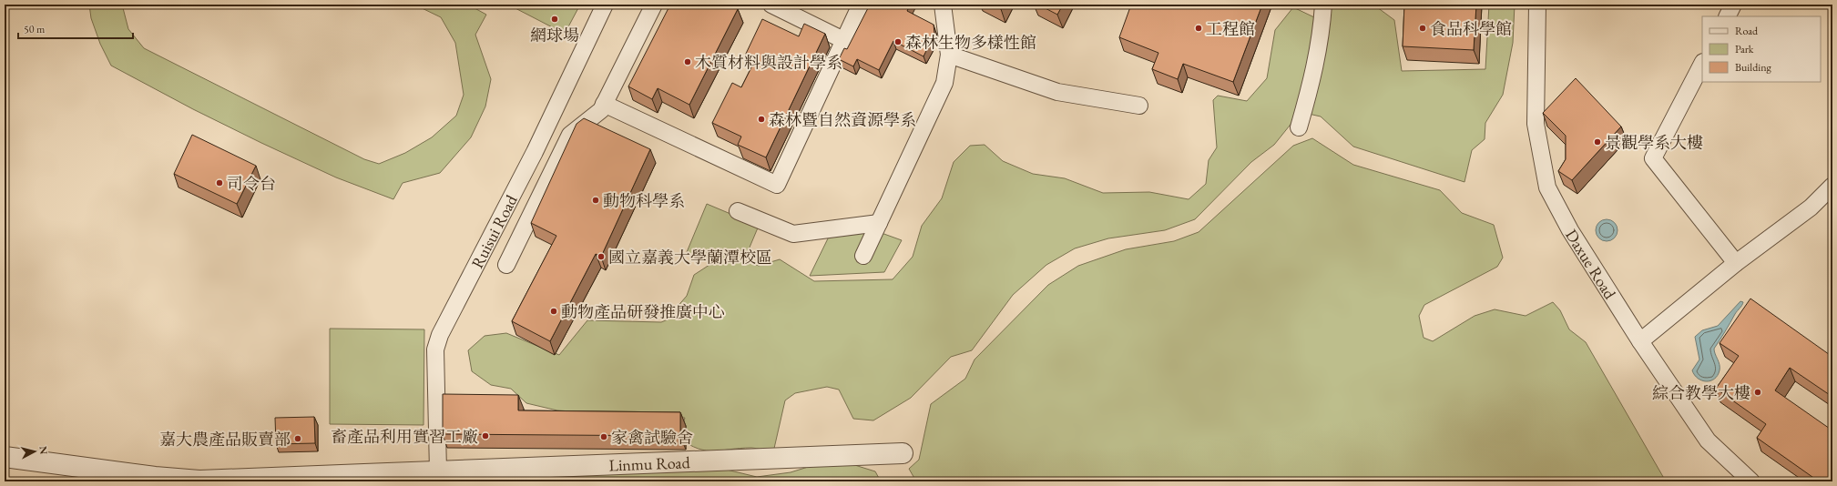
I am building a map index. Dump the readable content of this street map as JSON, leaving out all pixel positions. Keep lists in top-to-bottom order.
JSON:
{
  "streets": {
    "street": ["Ruisui Road", "Daxue Road", "Linmu Road"]
  },
  "crossings": [
    ["Ruisui Road", "Linmu Road"]
  ],
  "places": [
    "網球場",
    "工程館",
    "食品科學館",
    "森林生物多樣性館",
    "木質材料與設計學系",
    "森林暨自然資源學系",
    "景觀學系大樓",
    "司令台",
    "動物科學系",
    "國立嘉義大學蘭潭校區",
    "動物產品研發推廣中心",
    "綜合教學大樓",
    "畜產品利用實習工廠",
    "家禽試驗舍",
    "嘉大農產品販賣部"
  ],
  "legend": ["Road", "Park", "Building"],
  "scale_bar": "50 m",
  "north": "right"
}
